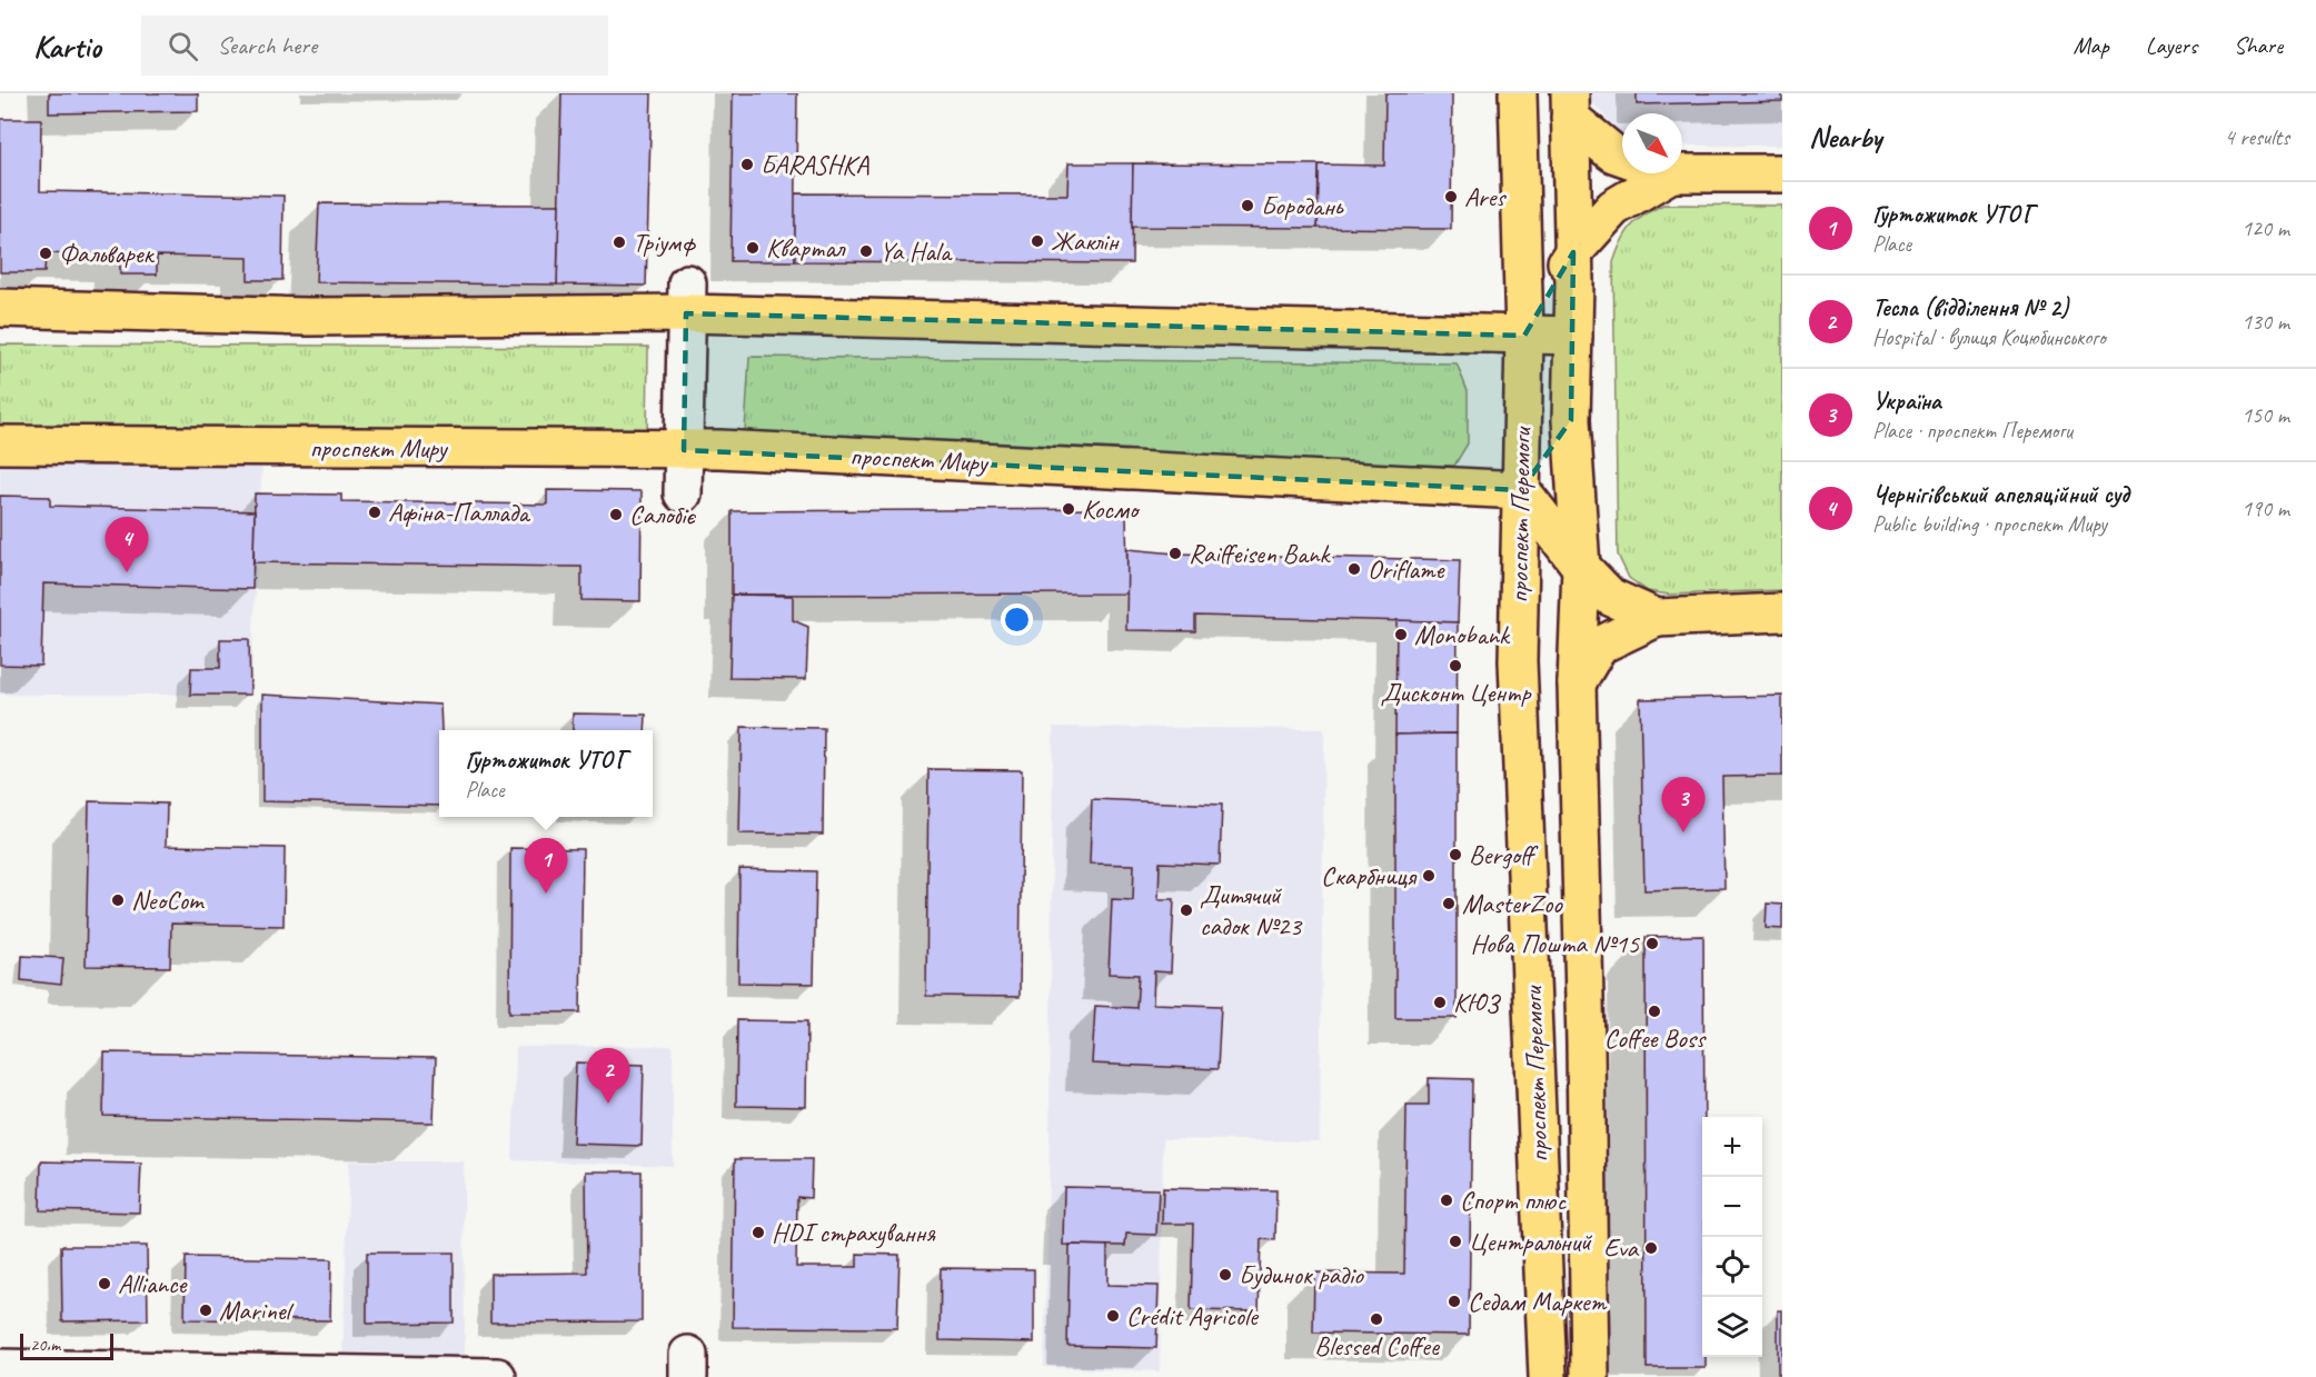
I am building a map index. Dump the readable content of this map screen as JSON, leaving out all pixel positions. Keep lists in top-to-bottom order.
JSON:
{
  "streets": {
    "main road": ["проспект Миру", "проспект Перемоги"]
  },
  "crossings": [
    ["проспект Миру", "проспект Перемоги"]
  ],
  "places": [
    "БАRASHKA",
    "Ares",
    "Бородань",
    "Жаклін",
    "Тріумф",
    "Квартал",
    "Ya Hala",
    "Фальварек",
    "Космо",
    "Афіна-Паллада",
    "Салобіє",
    "Raiffeisen Bank",
    "Oriflame",
    "Monobank",
    "Дисконт Центр",
    "Bergoff",
    "Скарбниця",
    "NeoCom",
    "MasterZoo",
    "Дитячий садок №23",
    "Нова Пошта №15",
    "КЮЗ",
    "Coffee Boss",
    "Спорт плюс",
    "HDI страхування",
    "Центральний",
    "Eva",
    "Будинок радіо",
    "Alliance",
    "Седам Маркет",
    "Marinel",
    "Crédit Agricole",
    "Blessed Coffee"
  ],
  "scale_bar": "20 m",
  "north": "bottom right",
  "page": {
    "header": "Kartio",
    "search": "Search here",
    "nav": ["Map", "Layers", "Share"],
    "heading": ["Nearby", "4 results"],
    "list": [
      {
        "mark": "1",
        "name": "Гуртожиток УТОГ",
        "note": "Place",
        "value": "120 m"
      },
      {
        "mark": "2",
        "name": "Тесла (відділення № 2)",
        "note": "Hospital · вулиця Коцюбинського",
        "value": "130 m"
      },
      {
        "mark": "3",
        "name": "Україна",
        "note": "Place · проспект Перемоги",
        "value": "150 m"
      },
      {
        "mark": "4",
        "name": "Чернігівський апеляційний суд",
        "note": "Public building · проспект Миру",
        "value": "190 m"
      }
    ],
    "pins": [
      "4",
      "3",
      "1",
      "2"
    ],
    "popup": ["Гуртожиток УТОГ", "Place"],
    "map_buttons": ["+", "−"],
    "scale": "20 m"
  }
}
